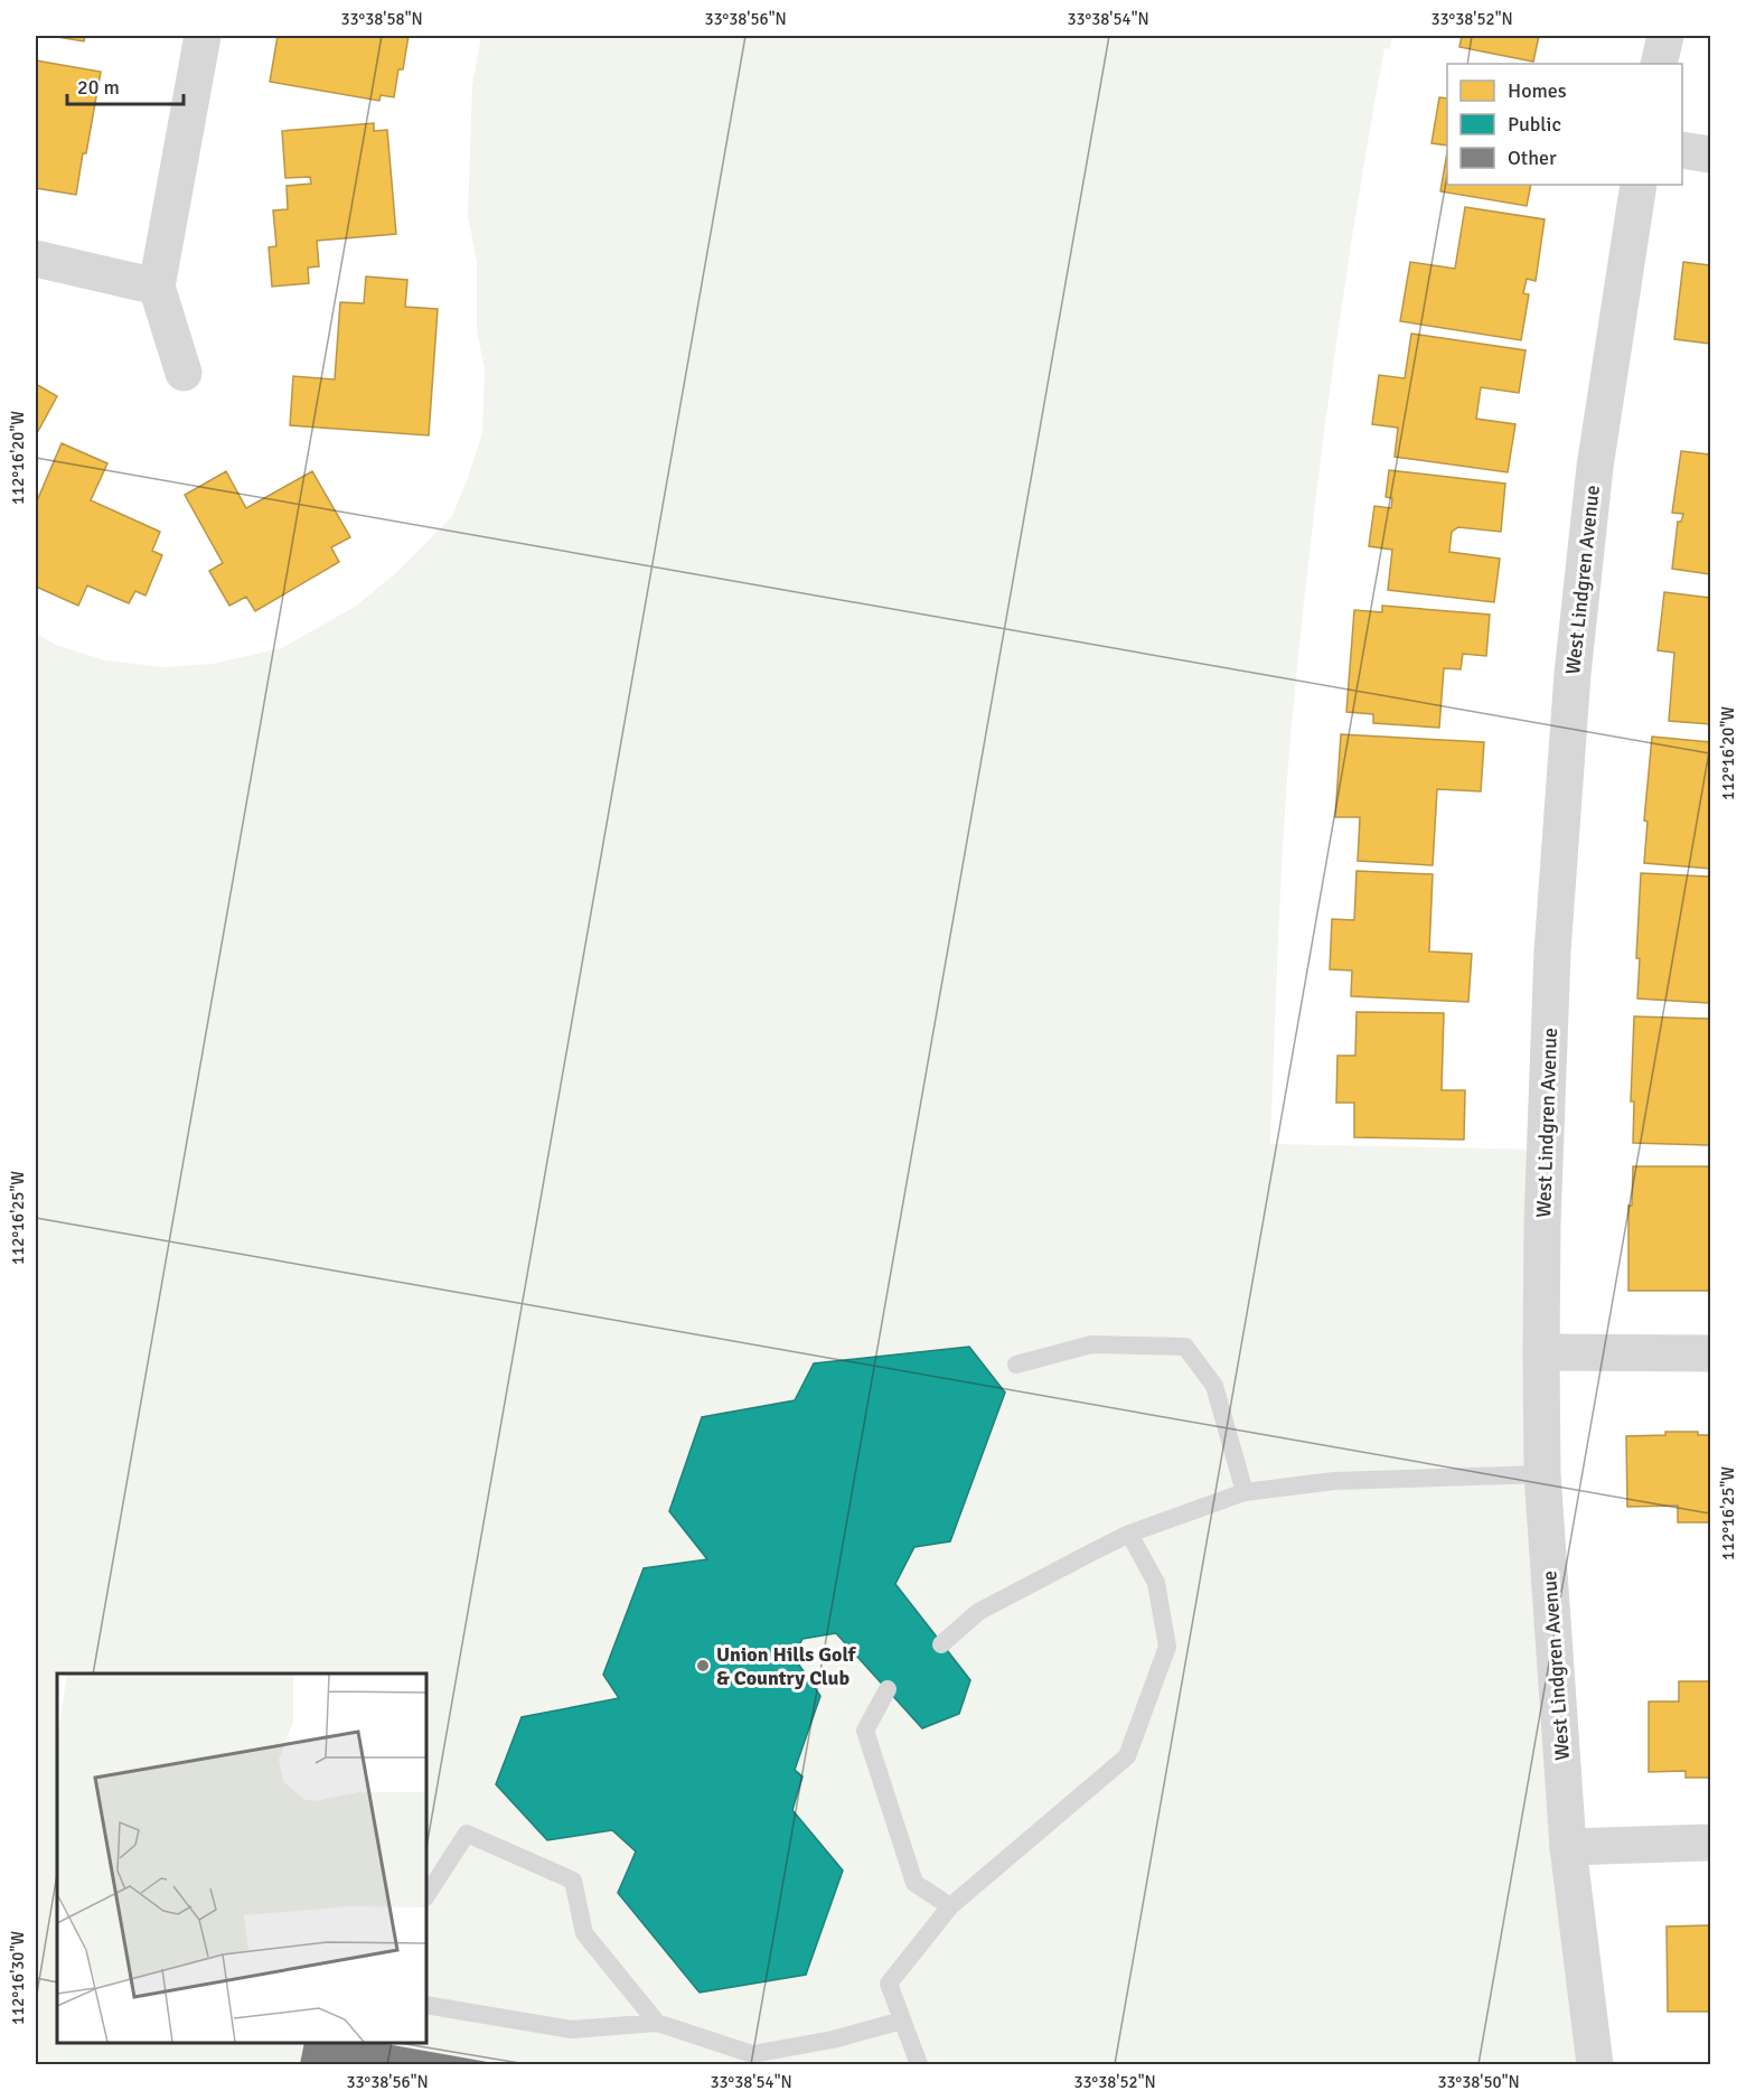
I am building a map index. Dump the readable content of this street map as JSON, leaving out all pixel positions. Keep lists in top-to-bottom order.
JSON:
{
  "streets": {
    "street": ["West Lindgren Avenue"]
  },
  "places": ["Union Hills Golf & Country Club"],
  "legend": ["Homes", "Public", "Other"],
  "scale_bar": "20 m",
  "coordinates": [
    "33°38'58\"N",
    "33°38'56\"N",
    "33°38'54\"N",
    "33°38'52\"N",
    "112°16'20\"W",
    "112°16'25\"W",
    "112°16'30\"W",
    "33°38'50\"N"
  ]
}
